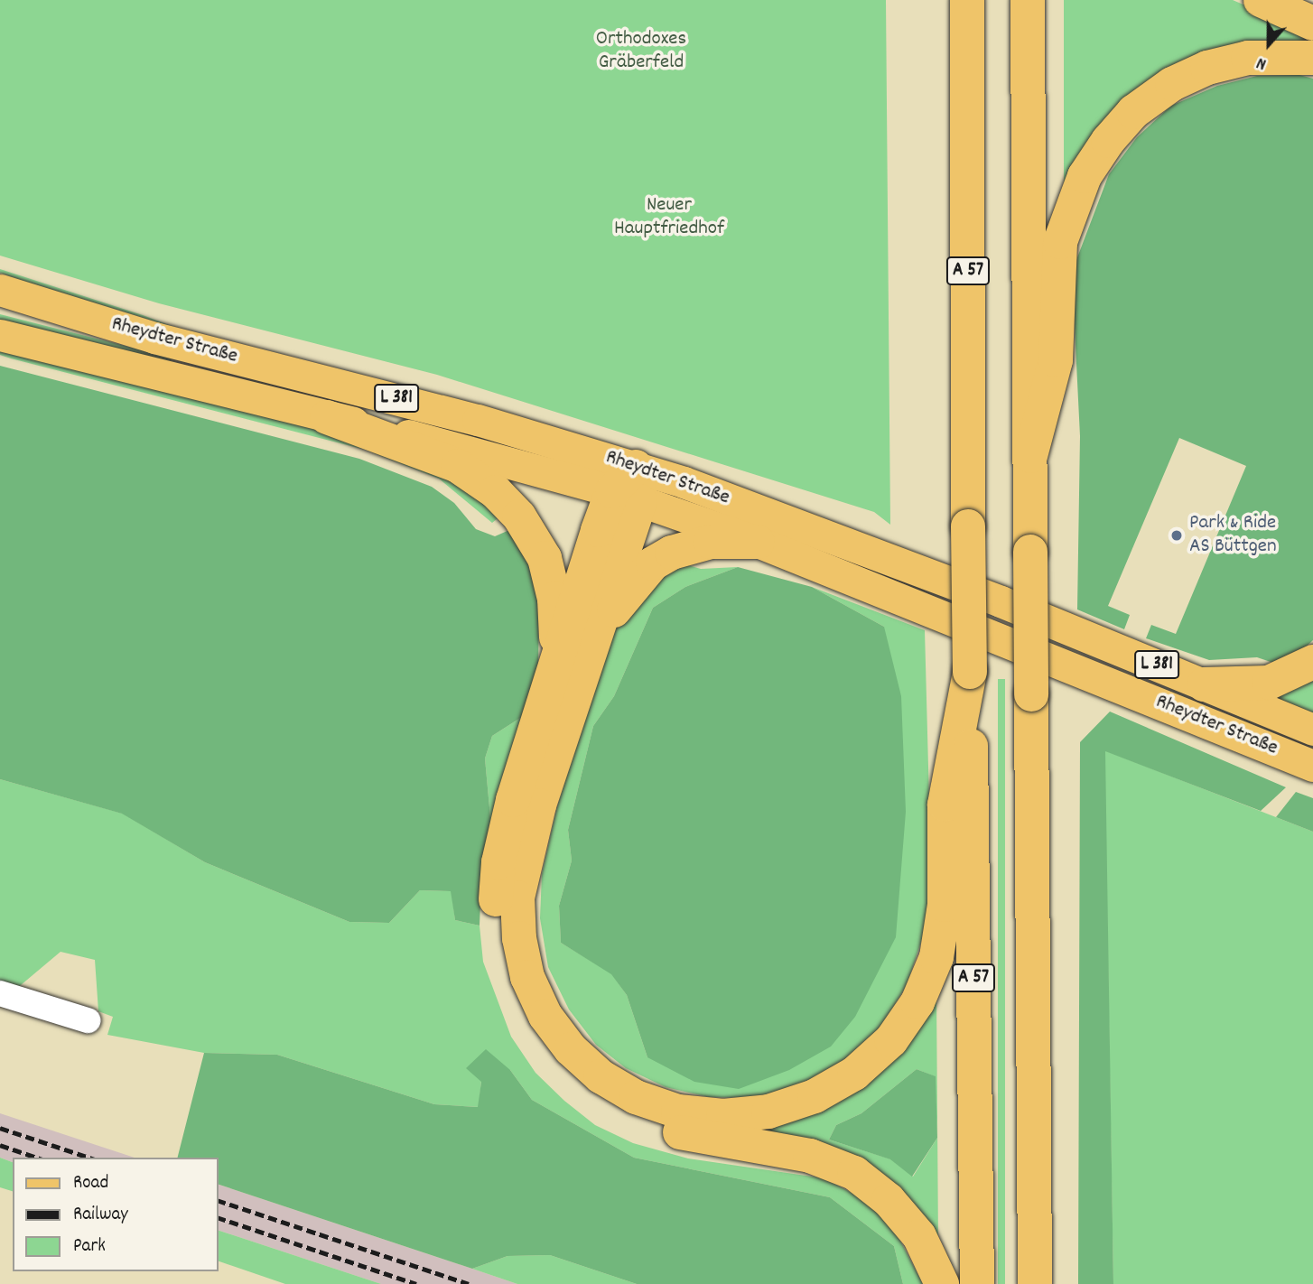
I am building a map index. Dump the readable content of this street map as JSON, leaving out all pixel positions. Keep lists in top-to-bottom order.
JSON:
{
  "streets": {
    "highway": ["A 57"],
    "main road": ["Rheydter Straße", "L 381"]
  },
  "parks": ["Orthodoxes Gräberfeld", "Neuer Hauptfriedhof"],
  "places": ["Park & Ride AS Büttgen"],
  "legend": ["Road", "Railway", "Park"],
  "north": "bottom"
}
